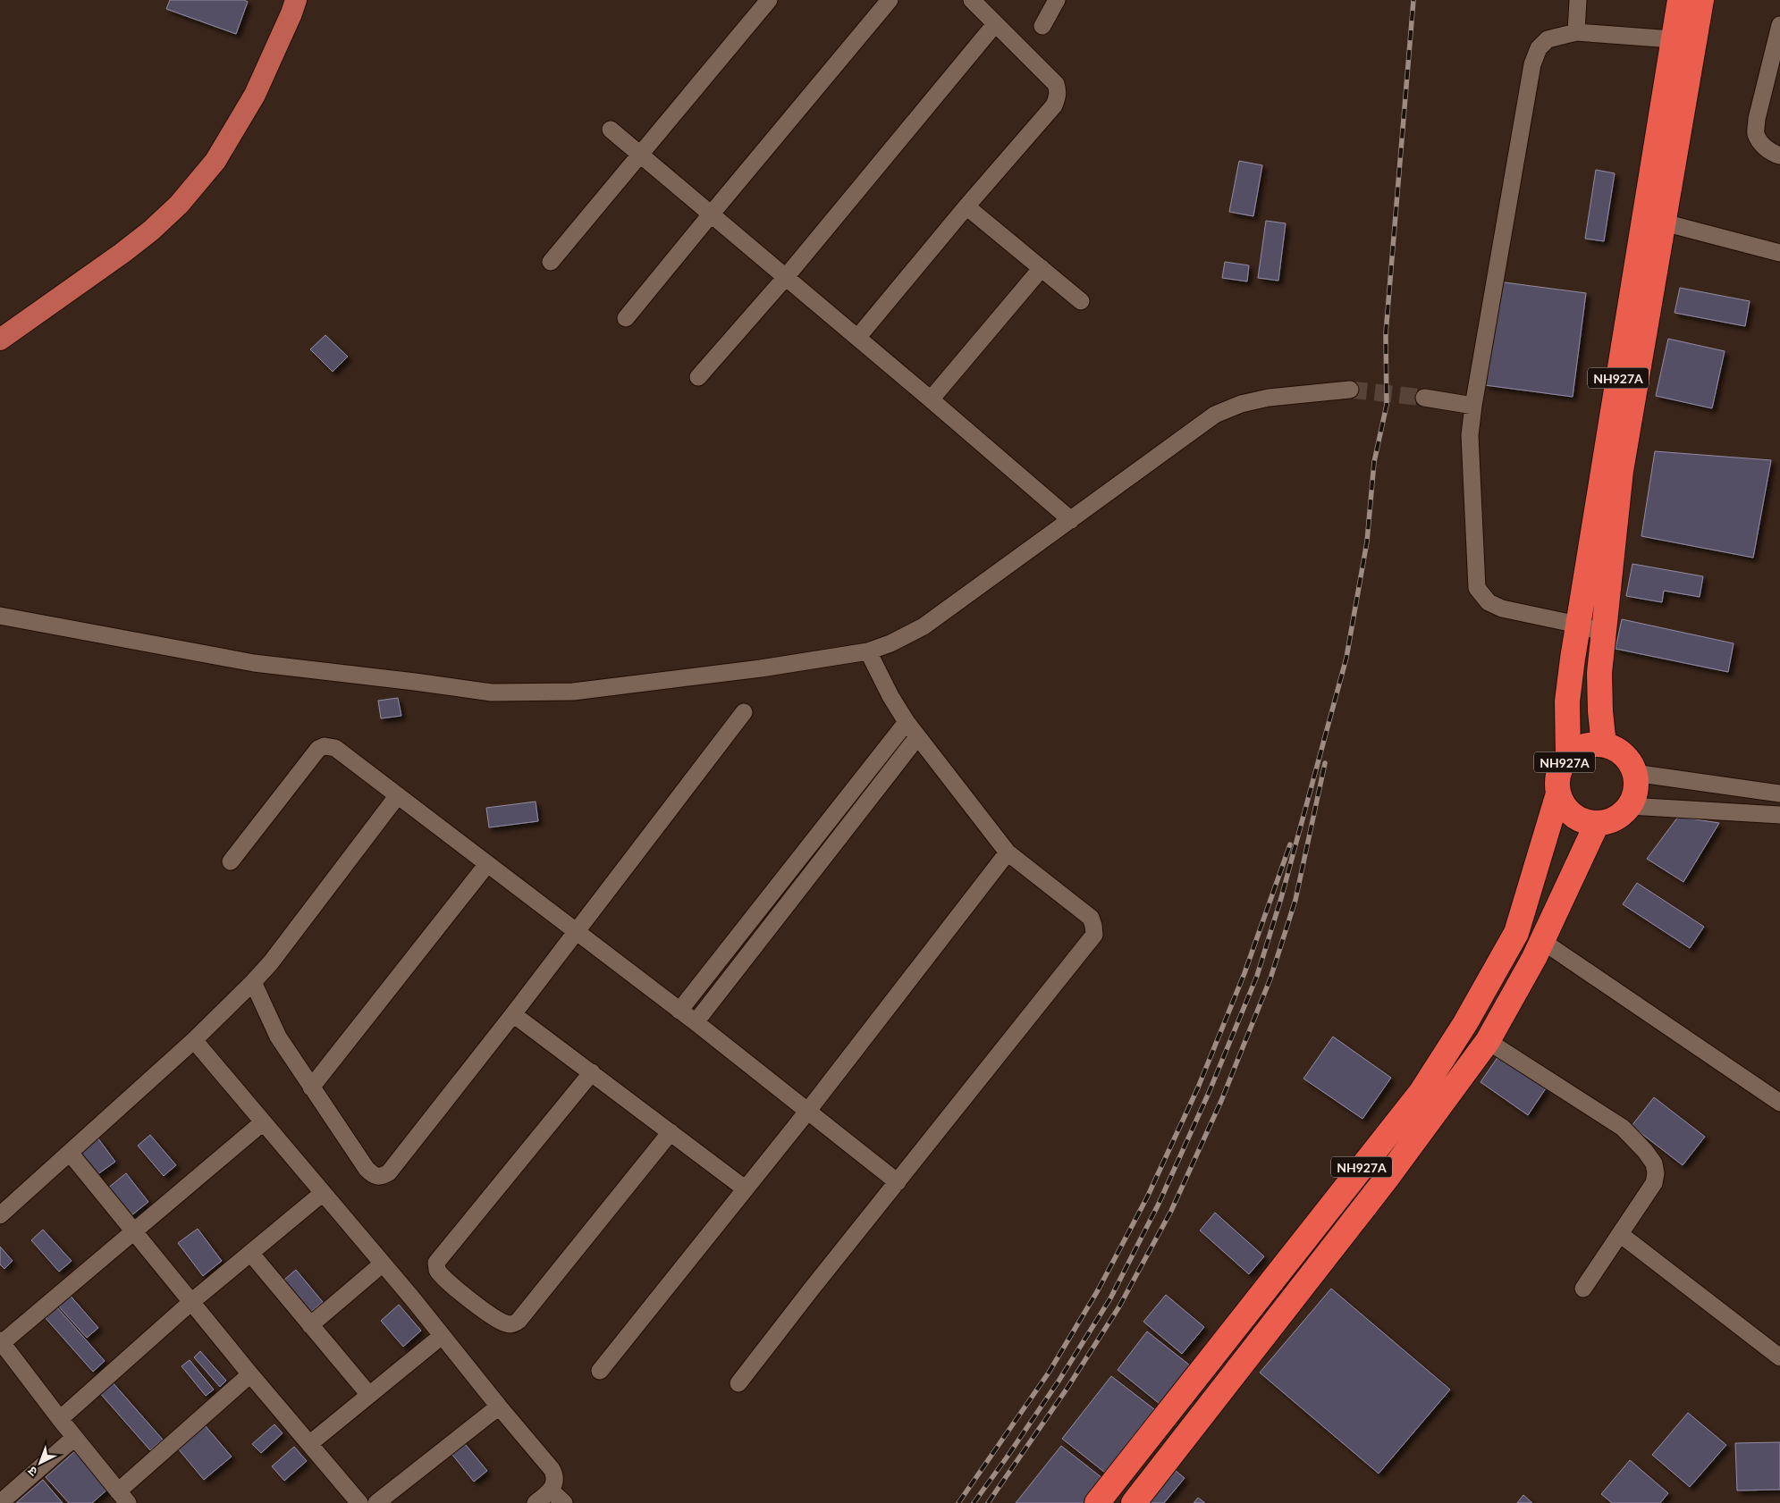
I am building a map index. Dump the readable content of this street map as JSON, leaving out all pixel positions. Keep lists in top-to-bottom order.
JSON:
{
  "streets": {
    "highway": ["NH927A"]
  },
  "north": "bottom left"
}
